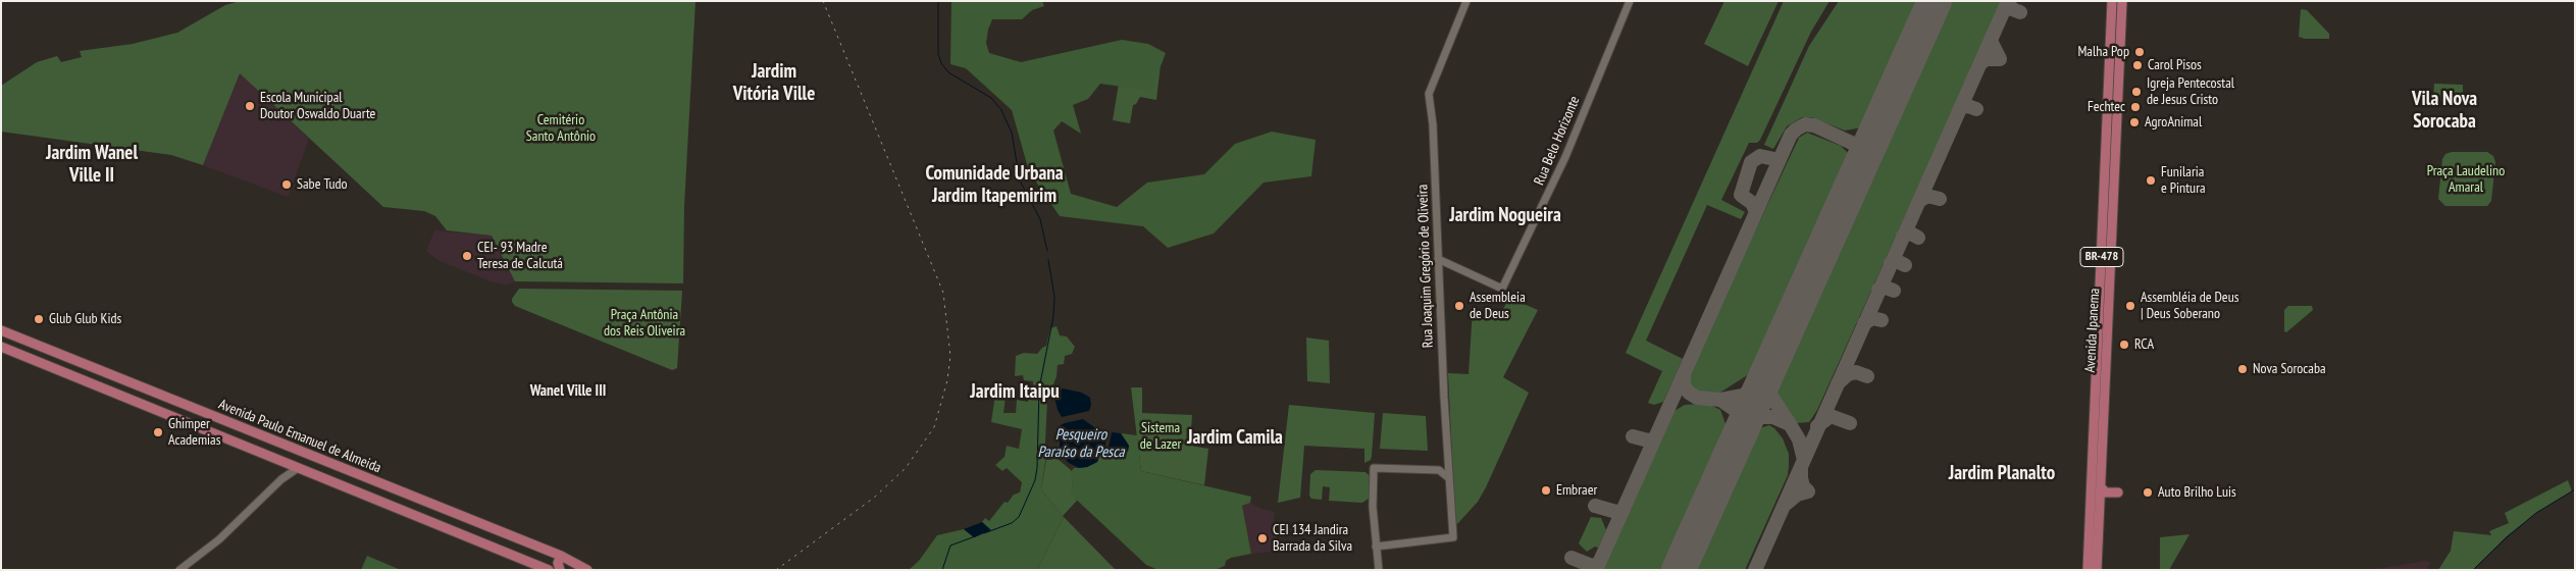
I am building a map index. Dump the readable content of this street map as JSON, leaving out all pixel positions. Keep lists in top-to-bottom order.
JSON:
{
  "streets": {
    "main road": ["BR-478", "Avenida Ipanema", "Avenida Paulo Emanuel de Almeida"],
    "street": ["Rua Belo Horizonte", "Rua Joaquim Gregório de Oliveira"]
  },
  "crossings": [
    ["Rua Belo Horizonte", "Rua Joaquim Gregório de Oliveira"]
  ],
  "districts": [
    "Jardim Vitória Ville",
    "Vila Nova Sorocaba",
    "Jardim Wanel Ville II",
    "Comunidade Urbana Jardim Itapemirim",
    "Jardim Nogueira",
    "Wanel Ville III",
    "Jardim Itaipu",
    "Jardim Camila",
    "Jardim Planalto"
  ],
  "water": ["Pesqueiro Paraíso da Pesca"],
  "parks": [
    "Cemitério Santo Antônio",
    "Praça Laudelino Amaral",
    "Praça Antônia dos Reis Oliveira",
    "Sistema de Lazer"
  ],
  "places": [
    "Malha Pop",
    "Carol Pisos",
    "Igreja Pentecostal de Jesus Cristo",
    "Escola Municipal Doutor Oswaldo Duarte",
    "Fechtec",
    "AgroAnimal",
    "Funilaria e Pintura",
    "Sabe Tudo",
    "CEI- 93 Madre Teresa de Calcutá",
    "Assembleia de Deus",
    "Assembléia de Deus | Deus Soberano",
    "Glub Glub Kids",
    "RCA",
    "Nova Sorocaba",
    "Ghimper Academias",
    "Embraer",
    "Auto Brilho Luis",
    "CEI 134 Jandira Barrada da Silva"
  ]
}
